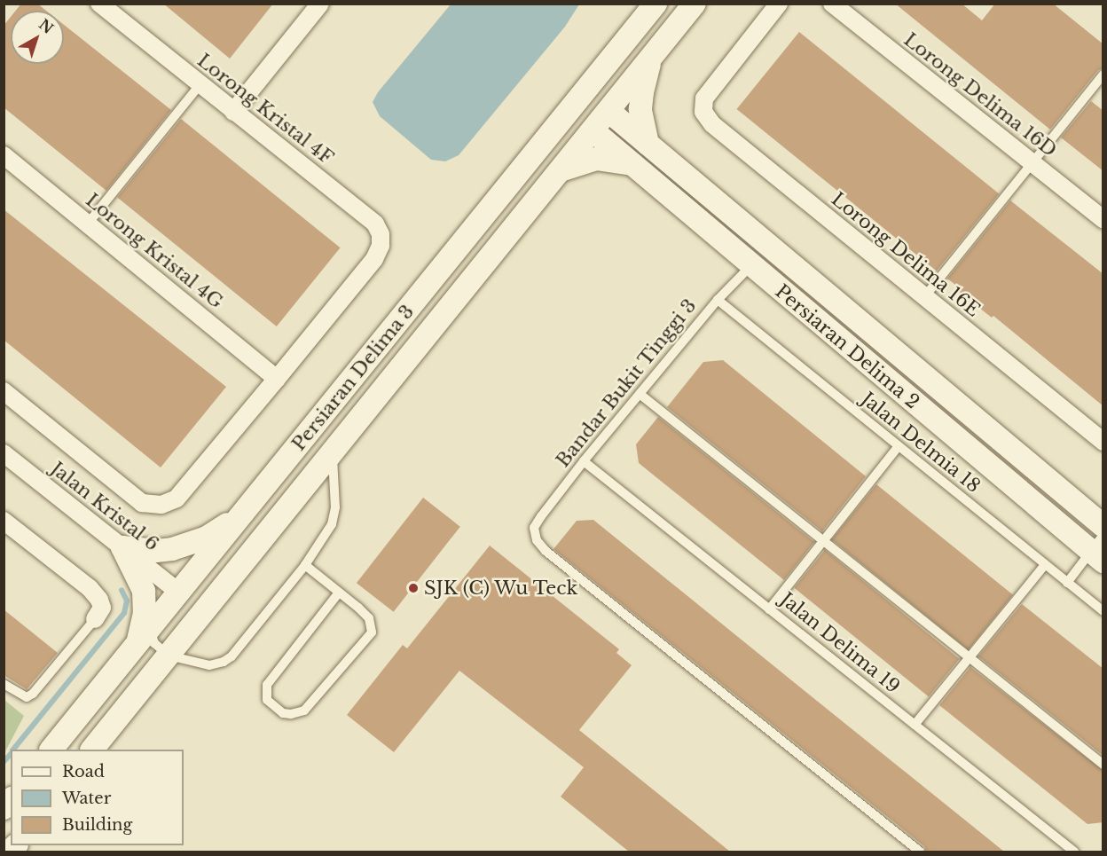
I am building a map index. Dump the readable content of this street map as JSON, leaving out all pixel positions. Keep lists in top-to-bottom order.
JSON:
{
  "streets": {
    "street": [
      "Lorong Delima 16D",
      "Lorong Kristal 4F",
      "Lorong Kristal 4G",
      "Lorong Delima 16E",
      "Persiaran Delima 2",
      "Persiaran Delima 3",
      "Jalan Kristal 6"
    ],
    "lane": ["Bandar Bukit Tinggi 3", "Jalan Delmia 18", "Jalan Delima 19"]
  },
  "crossings": [
    ["Lorong Kristal 4F", "Lorong Kristal 4G"],
    ["Persiaran Delima 2", "Persiaran Delima 3"],
    ["Persiaran Delima 2", "Bandar Bukit Tinggi 3"],
    ["Persiaran Delima 3", "Jalan Kristal 6"],
    ["Bandar Bukit Tinggi 3", "Jalan Delmia 18"],
    ["Bandar Bukit Tinggi 3", "Jalan Delima 19"]
  ],
  "places": ["SJK (C) Wu Teck"],
  "legend": ["Road", "Water", "Building"],
  "north": "top right"
}
